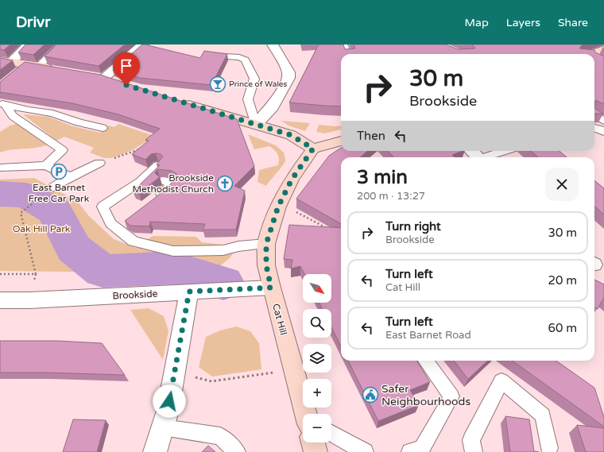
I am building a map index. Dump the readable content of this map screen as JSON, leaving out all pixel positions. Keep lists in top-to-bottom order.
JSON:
{
  "streets": {
    "main road": ["Cat Hill"],
    "street": ["Brookside"]
  },
  "crossings": [
    ["Brookside", "Cat Hill"]
  ],
  "parks": ["Oak Hill Park"],
  "places": {
    "bar": ["Prince of Wales"],
    "parking": ["East Barnet Free Car Park"],
    "church": ["Brookside Methodist Church"],
    "public building": ["Safer Neighbourhoods"]
  },
  "north": "bottom right",
  "page": {
    "header": "Drivr",
    "nav": ["Map", "Layers", "Share"],
    "turn": ["30 m", "Brookside"],
    "then": "Then",
    "heading": ["3 min", "200 m · 13:27"],
    "list": [
      {
        "name": "Turn right",
        "note": "Brookside",
        "value": "30 m"
      },
      {
        "name": "Turn left",
        "note": "Cat Hill",
        "value": "20 m"
      },
      {
        "name": "Turn left",
        "note": "East Barnet Road",
        "value": "60 m"
      }
    ],
    "map_buttons": ["+", "−"]
  }
}
